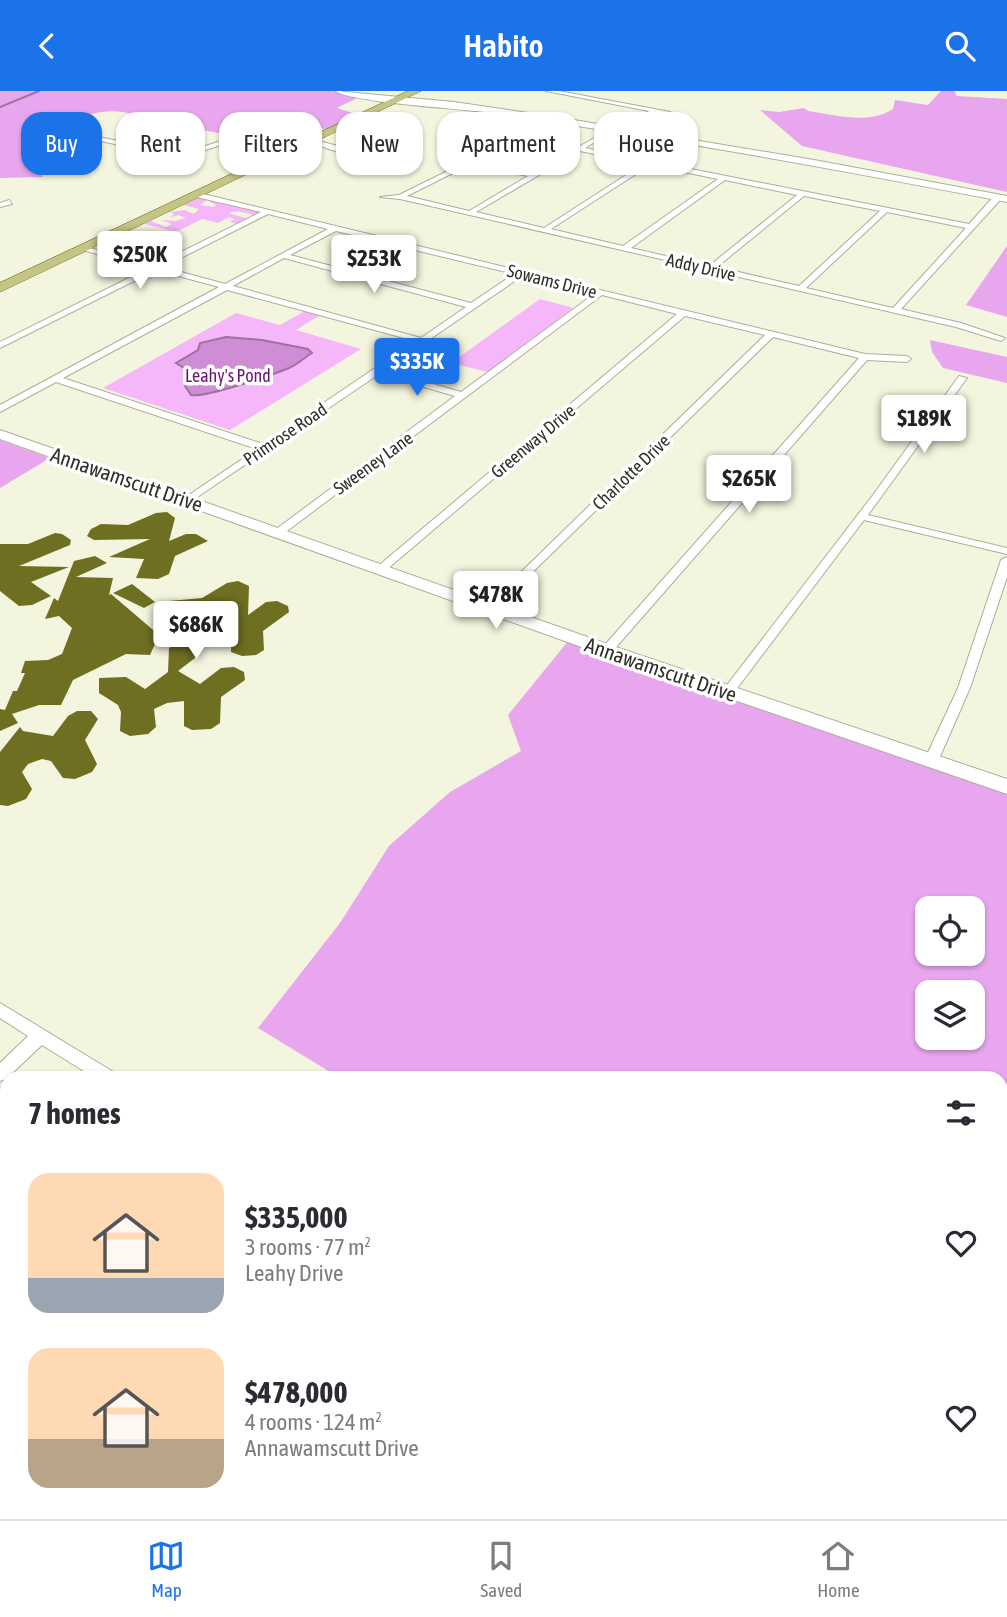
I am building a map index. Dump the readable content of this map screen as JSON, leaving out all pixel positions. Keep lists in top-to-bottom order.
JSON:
{
  "streets": {
    "street": [
      "Addy Drive",
      "Sowams Drive",
      "Primrose Road",
      "Greenway Drive",
      "Sweeney Lane",
      "Charlotte Drive",
      "Annawamscutt Drive"
    ]
  },
  "crossings": [
    ["Sowams Drive", "Primrose Road"],
    ["Sowams Drive", "Greenway Drive"],
    ["Sowams Drive", "Sweeney Lane"],
    ["Sowams Drive", "Charlotte Drive"],
    ["Primrose Road", "Annawamscutt Drive"],
    ["Greenway Drive", "Annawamscutt Drive"],
    ["Sweeney Lane", "Annawamscutt Drive"],
    ["Charlotte Drive", "Annawamscutt Drive"]
  ],
  "parks": ["Leahy's Pond"],
  "page": {
    "header": "Habito",
    "chip": [
      "Buy",
      "Rent",
      "Filters",
      "New",
      "Apartment",
      "House"
    ],
    "price": [
      "$250K",
      "$253K",
      "$335K",
      "$189K",
      "$265K",
      "$478K",
      "$686K"
    ],
    "heading": "7 homes",
    "list": [
      {
        "name": "$335,000",
        "note": "3 rooms · 77 m² · Leahy Drive"
      },
      {
        "name": "$478,000",
        "note": "4 rooms · 124 m² · Annawamscutt Drive"
      }
    ],
    "tabs": ["Map", "Saved", "Home"]
  }
}
